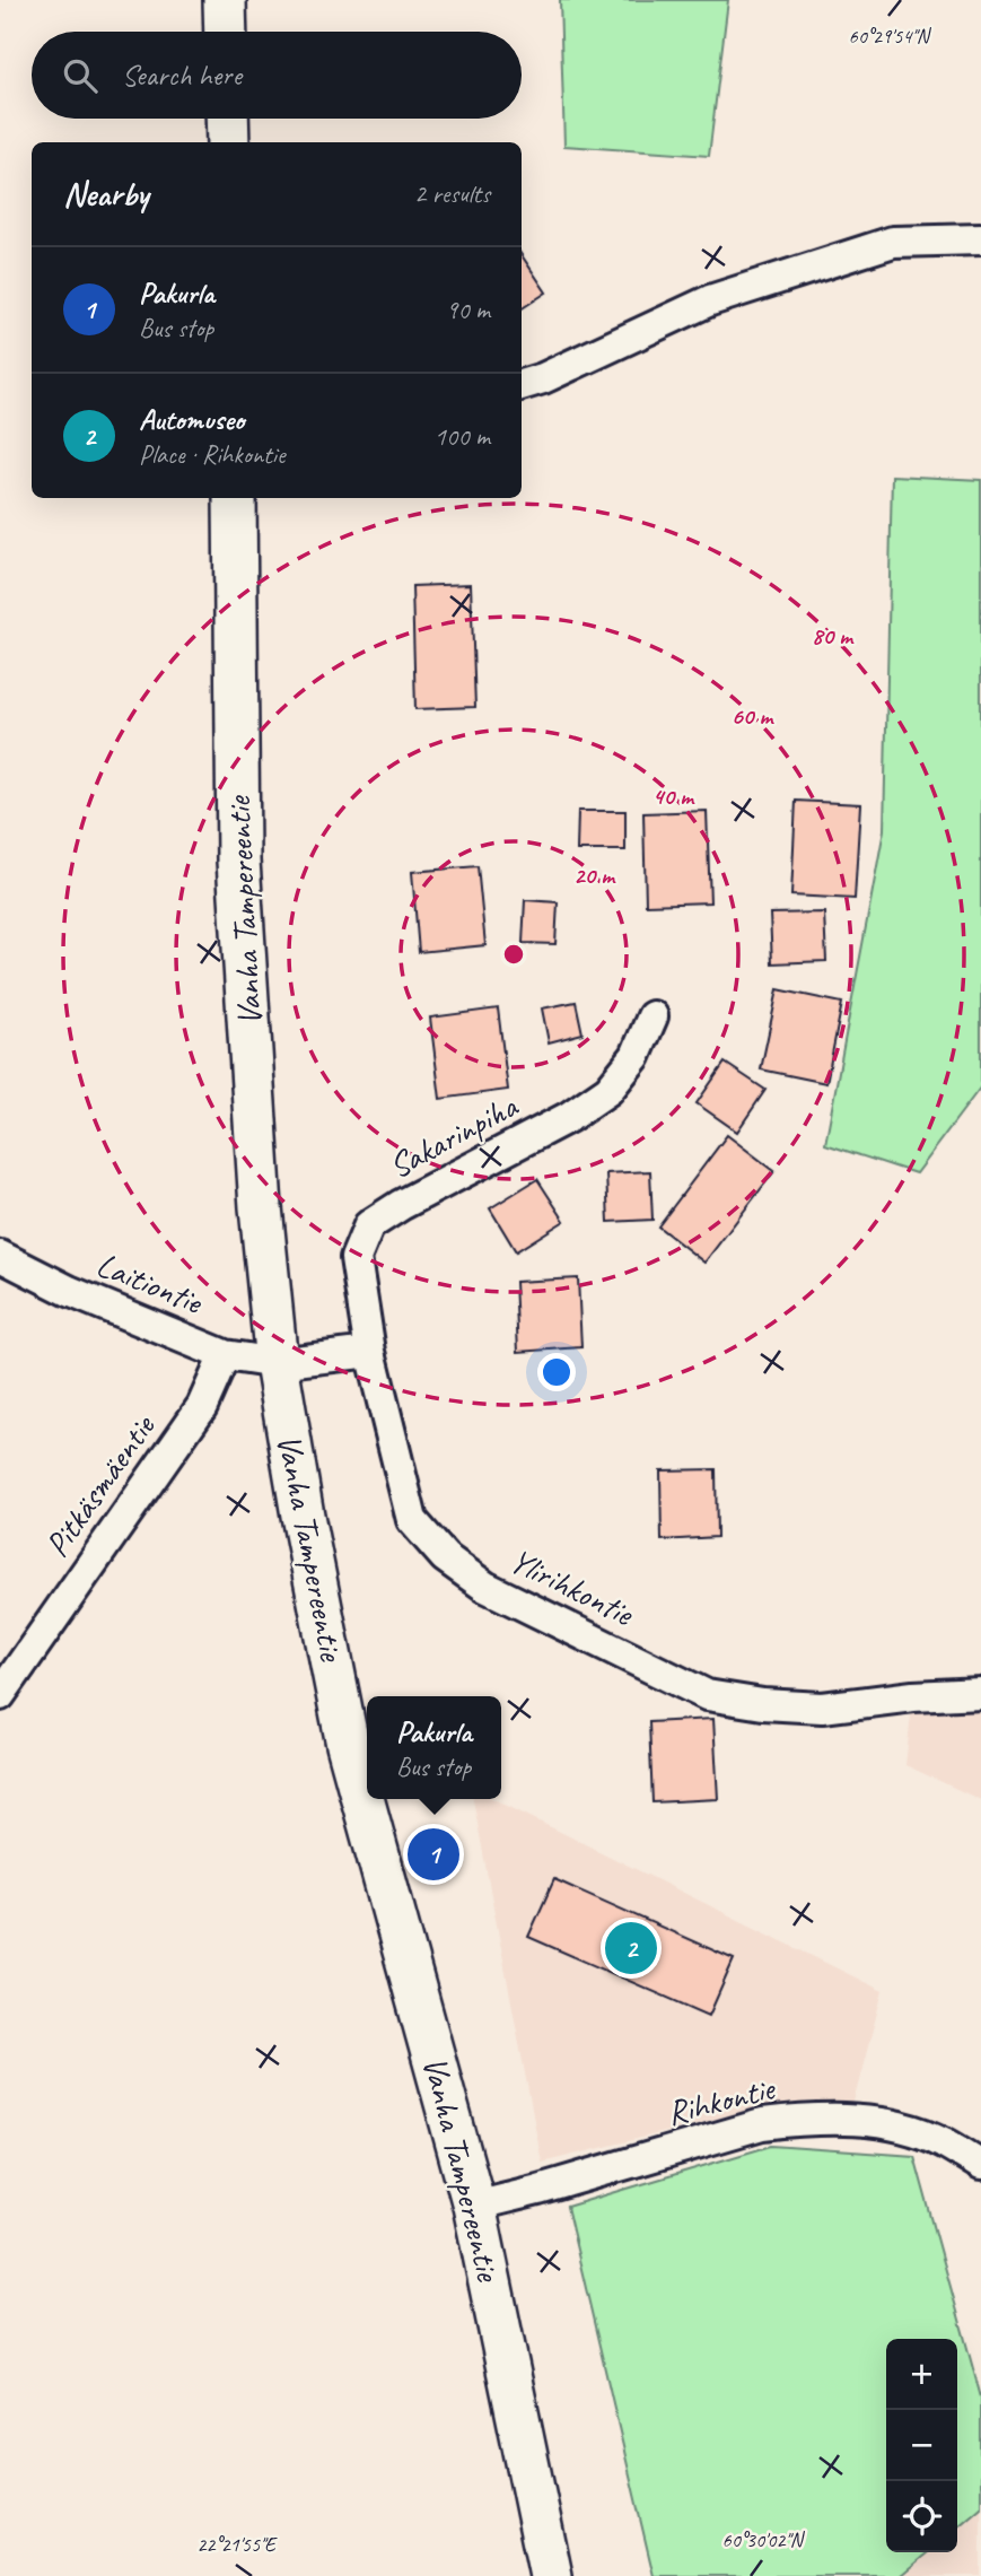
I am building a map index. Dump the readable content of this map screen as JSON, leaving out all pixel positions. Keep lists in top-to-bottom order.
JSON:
{
  "streets": {
    "main road": ["Vanha Tampereentie"],
    "street": [
      "Sakarinpiha",
      "Laitiontie",
      "Pitkäsmäentie",
      "Ylirihkontie",
      "Rihkontie"
    ]
  },
  "crossings": [
    ["Vanha Tampereentie", "Laitiontie"],
    ["Vanha Tampereentie", "Rihkontie"],
    ["Sakarinpiha", "Ylirihkontie"],
    ["Laitiontie", "Pitkäsmäentie"]
  ],
  "page": {
    "search": "Search here",
    "heading": ["Nearby", "2 results"],
    "list": [
      {
        "mark": "1",
        "name": "Pakurla",
        "note": "Bus stop",
        "value": "90 m"
      },
      {
        "mark": "2",
        "name": "Automuseo",
        "note": "Place · Rihkontie",
        "value": "100 m"
      }
    ],
    "popup": ["Pakurla", "Bus stop"],
    "pins": ["1", "2"],
    "map_buttons": ["+", "−"]
  },
  "coordinates": ["60°29'54\"N", "60°30'02\"N", "22°21'55\"E"],
  "rings": [
    "80 m",
    "60 m",
    "40 m",
    "20 m"
  ]
}
